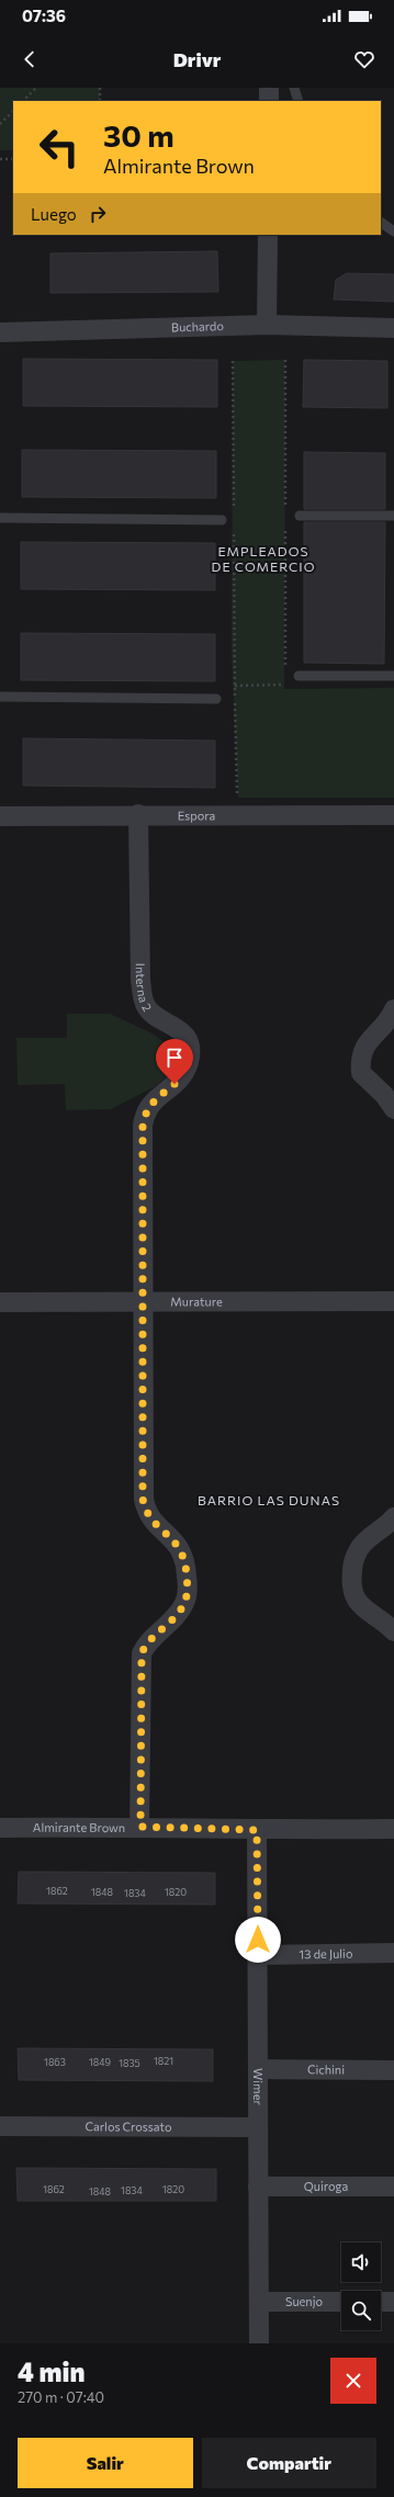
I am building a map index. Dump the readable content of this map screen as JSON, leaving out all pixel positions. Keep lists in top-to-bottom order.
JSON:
{
  "streets": {
    "street": [
      "Buchardo",
      "Espora",
      "Interna 2",
      "Murature",
      "Almirante Brown",
      "13 de Julio",
      "Cichini",
      "Wimer",
      "Carlos Crossato",
      "Quiroga",
      "Suenjo"
    ]
  },
  "crossings": [
    ["Espora", "Interna 2"],
    ["Interna 2", "Murature"],
    ["Interna 2", "Almirante Brown"],
    ["Almirante Brown", "Wimer"],
    ["13 de Julio", "Wimer"],
    ["Cichini", "Wimer"],
    ["Wimer", "Carlos Crossato"],
    ["Wimer", "Quiroga"],
    ["Wimer", "Suenjo"]
  ],
  "districts": ["EMPLEADOS DE COMERCIO", "BARRIO LAS DUNAS"],
  "house_numbers": [
    "1862",
    "1848",
    "1820",
    "1834",
    "1821",
    "1863",
    "1849",
    "1835",
    "1862",
    "1820",
    "1834",
    "1848"
  ],
  "page": {
    "status": "07:36",
    "header": "Drivr",
    "turn": ["30 m", "Almirante Brown"],
    "then": "Luego",
    "heading": ["4 min", "270 m · 07:40"],
    "buttons": ["Salir", "Compartir"]
  }
}
